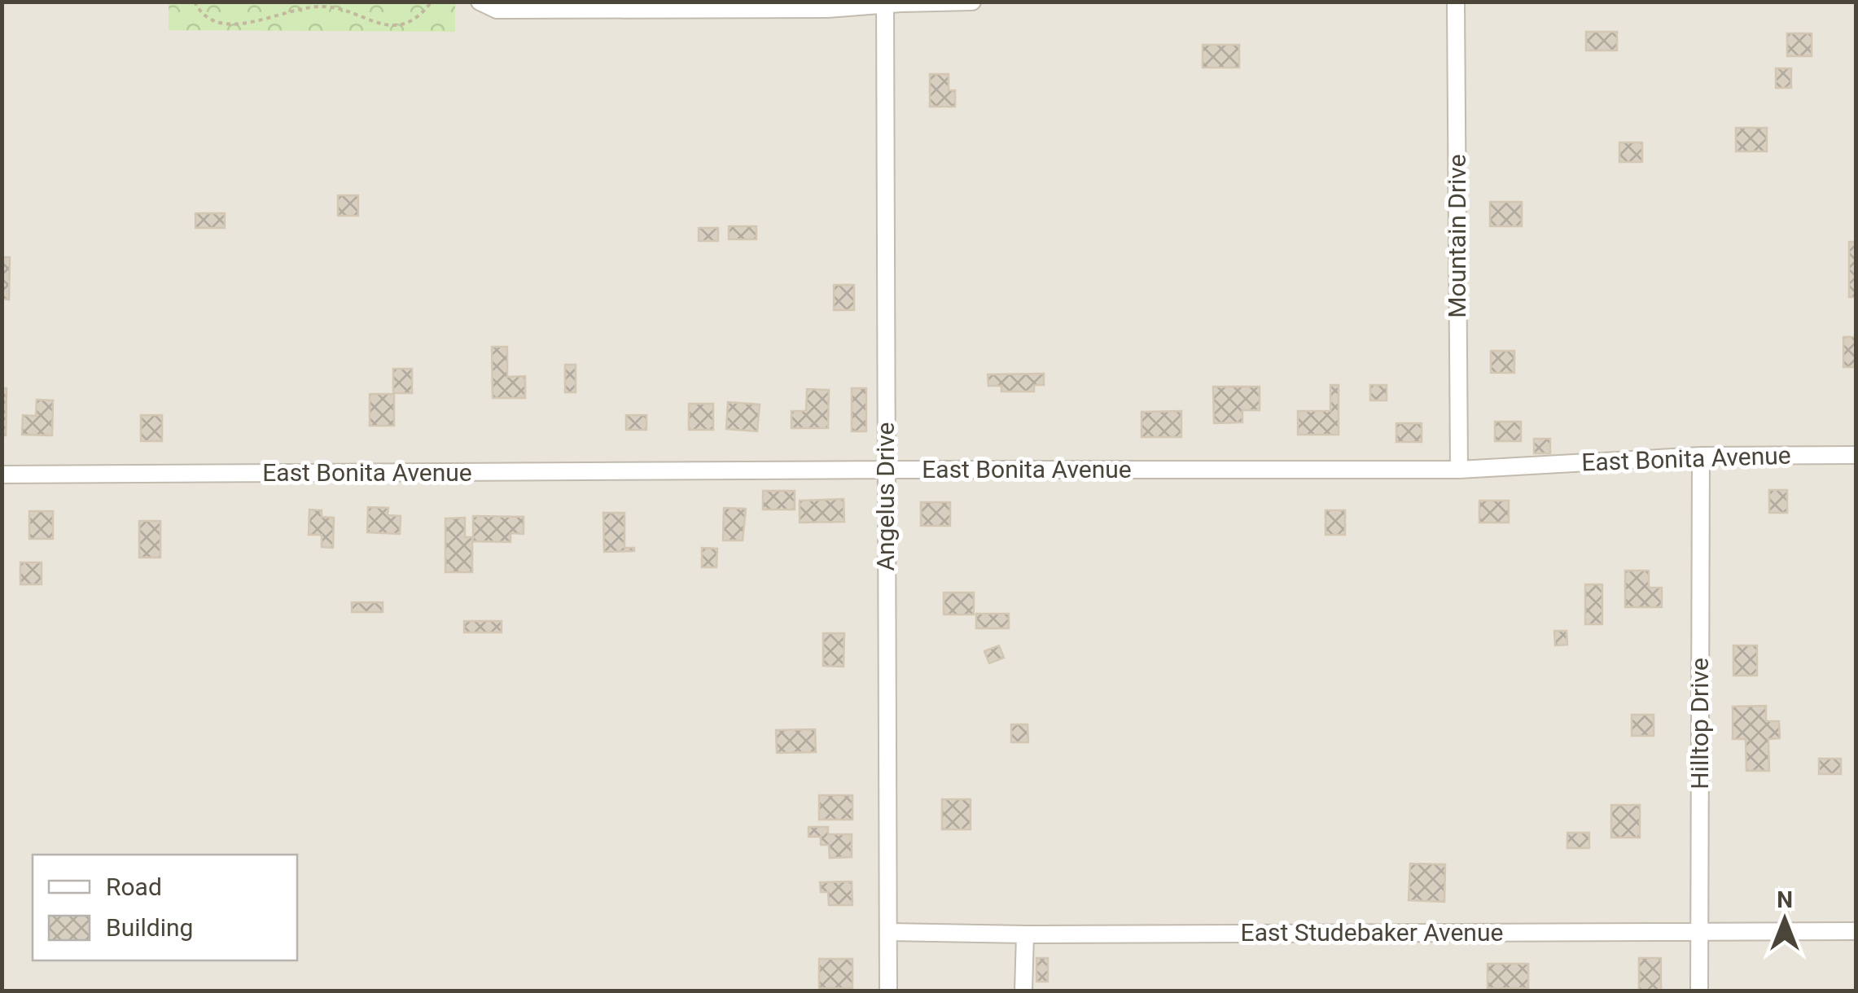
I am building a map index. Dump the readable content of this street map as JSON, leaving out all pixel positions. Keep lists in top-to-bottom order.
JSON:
{
  "streets": {
    "street": [
      "Mountain Drive",
      "East Bonita Avenue",
      "Angelus Drive",
      "Hilltop Drive",
      "East Studebaker Avenue"
    ]
  },
  "crossings": [
    ["Mountain Drive", "East Bonita Avenue"],
    ["East Bonita Avenue", "Angelus Drive"],
    ["East Bonita Avenue", "Hilltop Drive"],
    ["Angelus Drive", "East Studebaker Avenue"],
    ["Hilltop Drive", "East Studebaker Avenue"]
  ],
  "legend": ["Road", "Building"],
  "north": "top"
}
